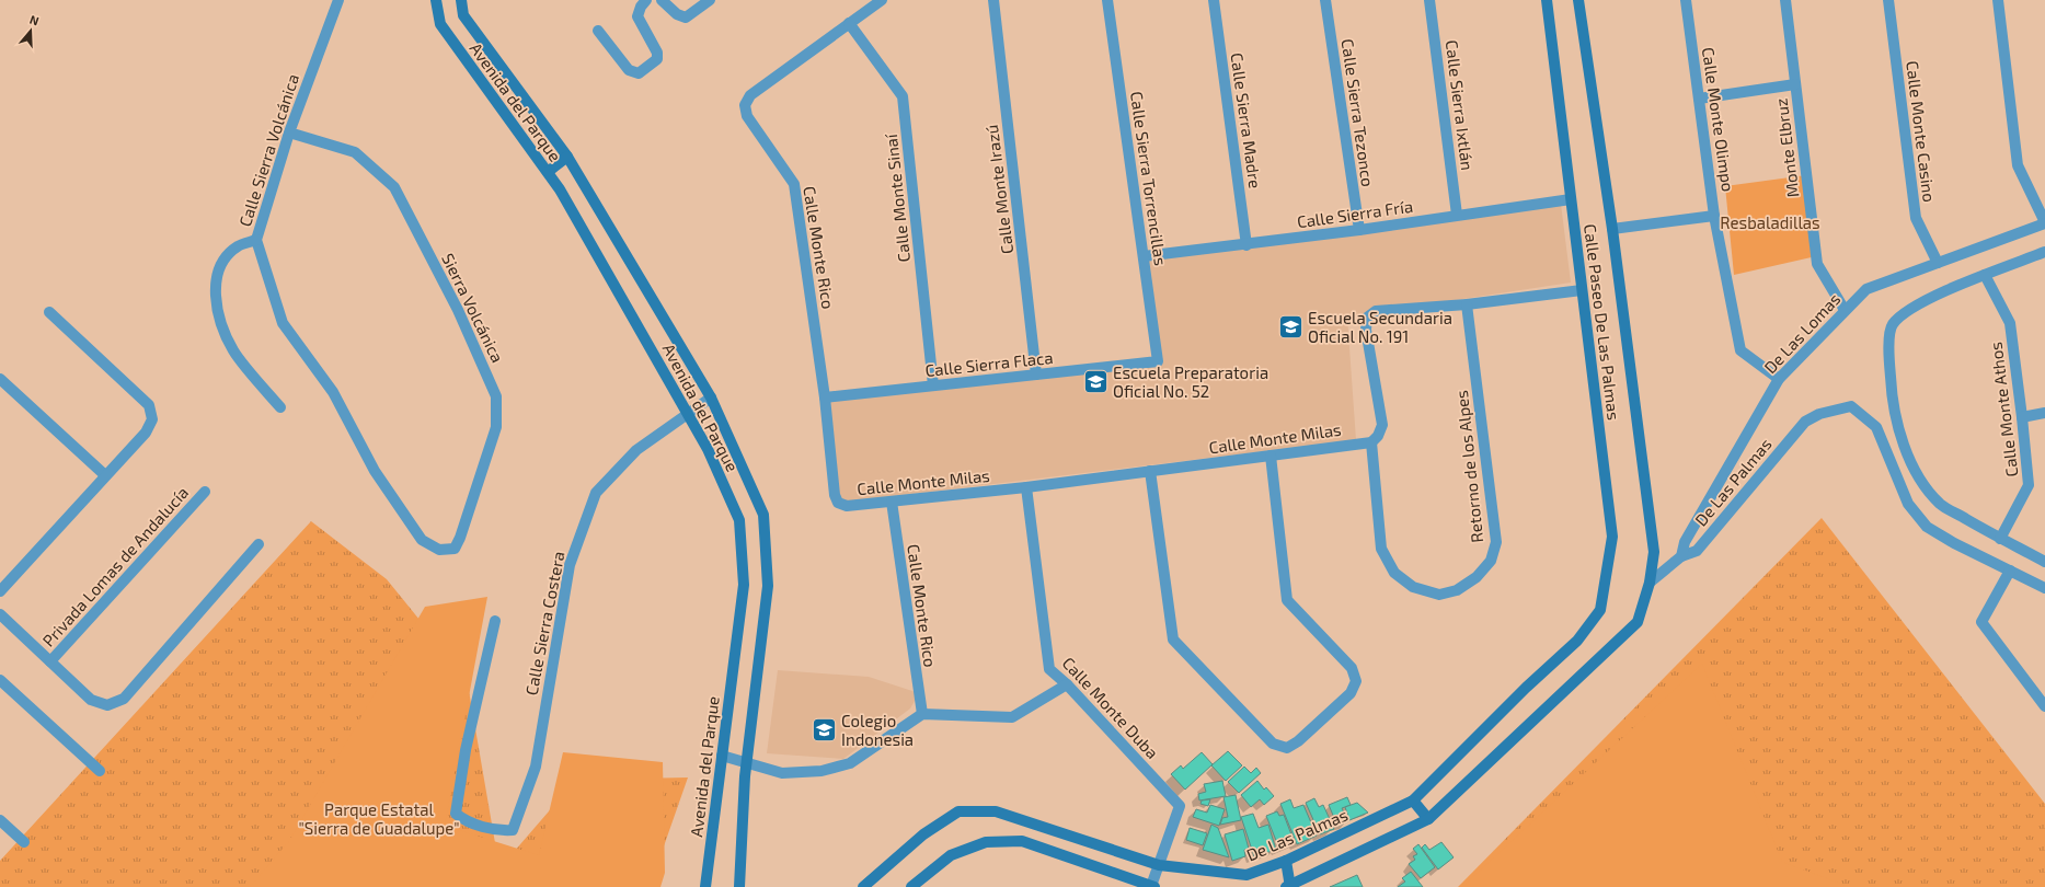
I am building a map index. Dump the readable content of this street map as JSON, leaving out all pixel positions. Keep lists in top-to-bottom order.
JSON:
{
  "streets": {
    "street": [
      "Avenida del Parque",
      "Calle Sierra Ixtlán",
      "Calle Sierra Tezonco",
      "Calle Monte Olimpo",
      "Calle Sierra Madre",
      "Calle Monte Casino",
      "Monte Elbruz",
      "Calle Sierra Volcánica",
      "Calle Sierra Torrencillas",
      "Calle Monte Irazú",
      "Calle Monte Sinaí",
      "Calle Sierra Fría",
      "Calle Monte Rico",
      "Sierra Volcánica",
      "Calle Paseo De Las Palmas",
      "De Las Lomas",
      "Calle Sierra Flaca",
      "Calle Monte Athos",
      "Calle Monte Milas",
      "Retorno de los Alpes",
      "De Las Palmas",
      "Privada Lomas de Andalucía",
      "Calle Sierra Costera",
      "Calle Monte Duba"
    ]
  },
  "crossings": [
    ["Avenida del Parque", "Calle Sierra Costera"],
    ["Calle Sierra Ixtlán", "Calle Sierra Fría"],
    ["Calle Sierra Tezonco", "Calle Sierra Fría"],
    ["Calle Monte Olimpo", "De Las Lomas"],
    ["Calle Sierra Madre", "Calle Sierra Fría"],
    ["Calle Monte Casino", "De Las Lomas"],
    ["Monte Elbruz", "De Las Lomas"],
    ["Calle Sierra Volcánica", "Sierra Volcánica"],
    ["Calle Sierra Torrencillas", "Calle Sierra Fría"],
    ["Calle Sierra Torrencillas", "Calle Sierra Flaca"],
    ["Calle Monte Irazú", "Calle Sierra Flaca"],
    ["Calle Monte Sinaí", "Calle Monte Rico"],
    ["Calle Monte Sinaí", "Calle Sierra Flaca"],
    ["Calle Sierra Fría", "Calle Paseo De Las Palmas"],
    ["Calle Monte Rico", "Calle Sierra Flaca"],
    ["Calle Monte Rico", "Calle Monte Milas"],
    ["Calle Paseo De Las Palmas", "De Las Palmas"],
    ["De Las Lomas", "De Las Palmas"],
    ["Calle Monte Milas", "Retorno de los Alpes"],
    ["Calle Monte Milas", "Calle Monte Duba"],
    ["De Las Palmas", "Calle Monte Duba"]
  ],
  "parks": ["Resbaladillas", "Parque Estatal \"Sierra de Guadalupe\""],
  "places": {
    "school or university": ["Escuela Secundaria Oficial No. 191", "Escuela Preparatoria Oficial No. 52", "Colegio Indonesia"]
  },
  "north": "top"
}
